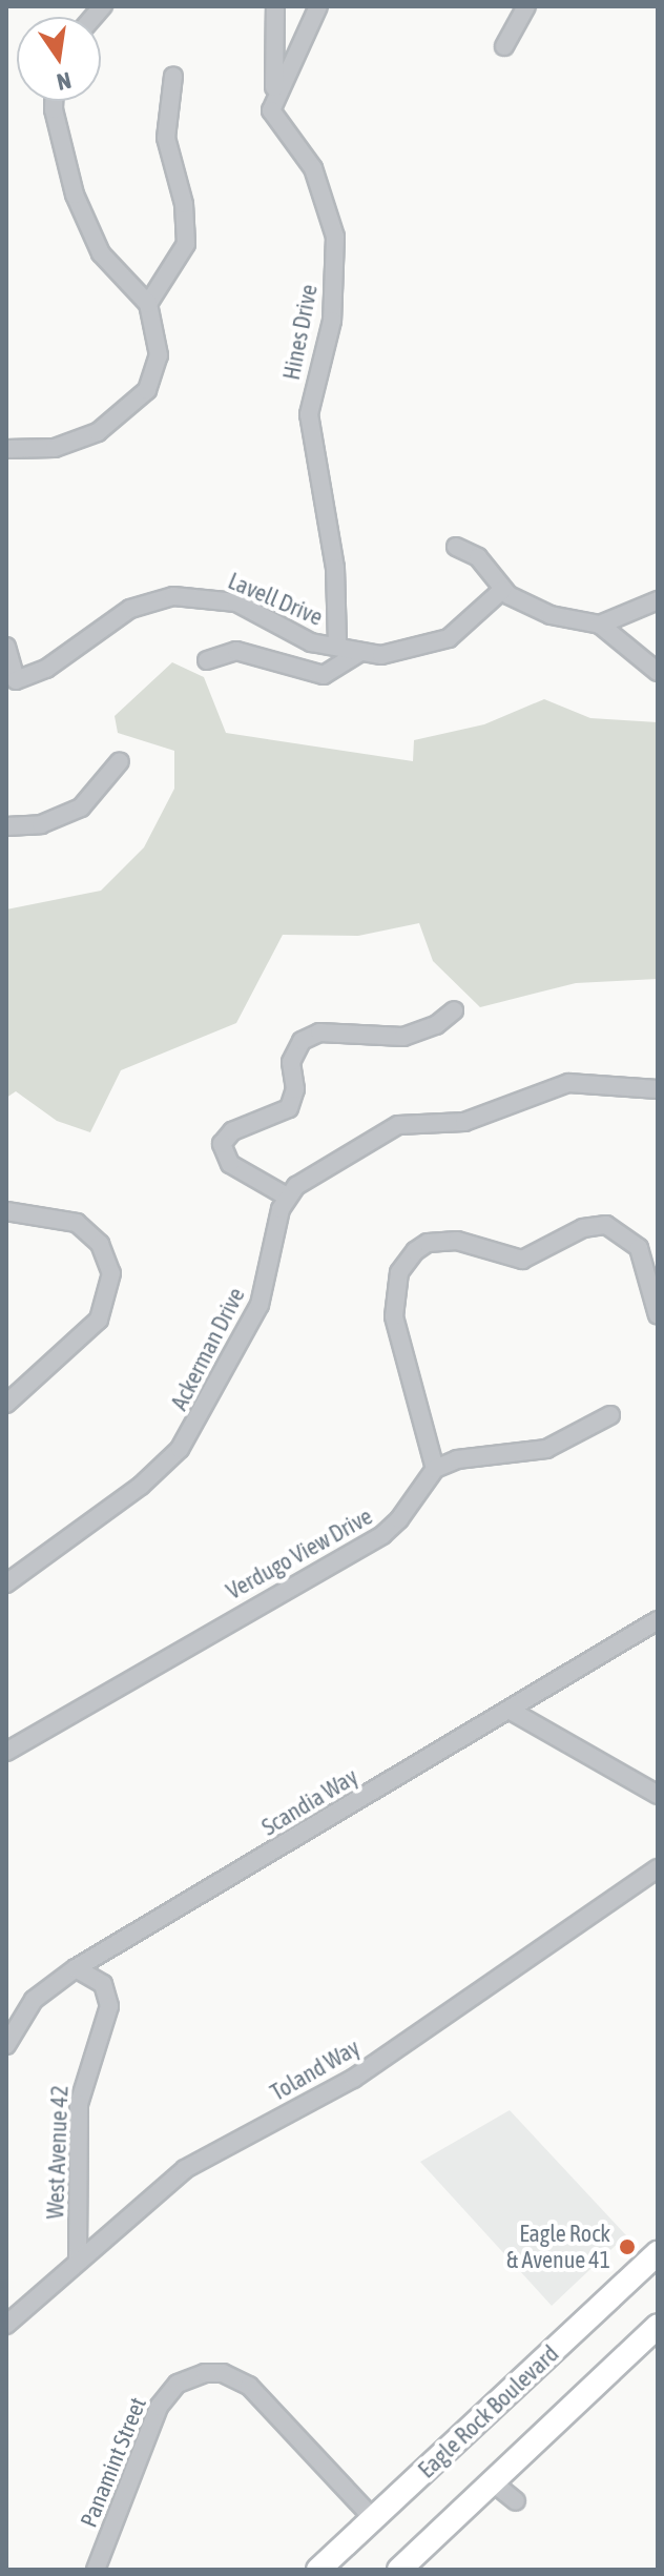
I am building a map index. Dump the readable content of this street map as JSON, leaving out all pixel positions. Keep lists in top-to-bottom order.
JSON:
{
  "streets": {
    "main road": ["Eagle Rock Boulevard"],
    "street": [
      "Hines Drive",
      "Lavell Drive",
      "Ackerman Drive",
      "Verdugo View Drive",
      "Scandia Way",
      "Toland Way",
      "West Avenue 42",
      "Panamint Street"
    ]
  },
  "crossings": [
    ["Hines Drive", "Lavell Drive"],
    ["Scandia Way", "West Avenue 42"],
    ["Toland Way", "West Avenue 42"],
    ["Eagle Rock Boulevard", "Panamint Street"]
  ],
  "places": ["Eagle Rock & Avenue 41"],
  "north": "bottom"
}
